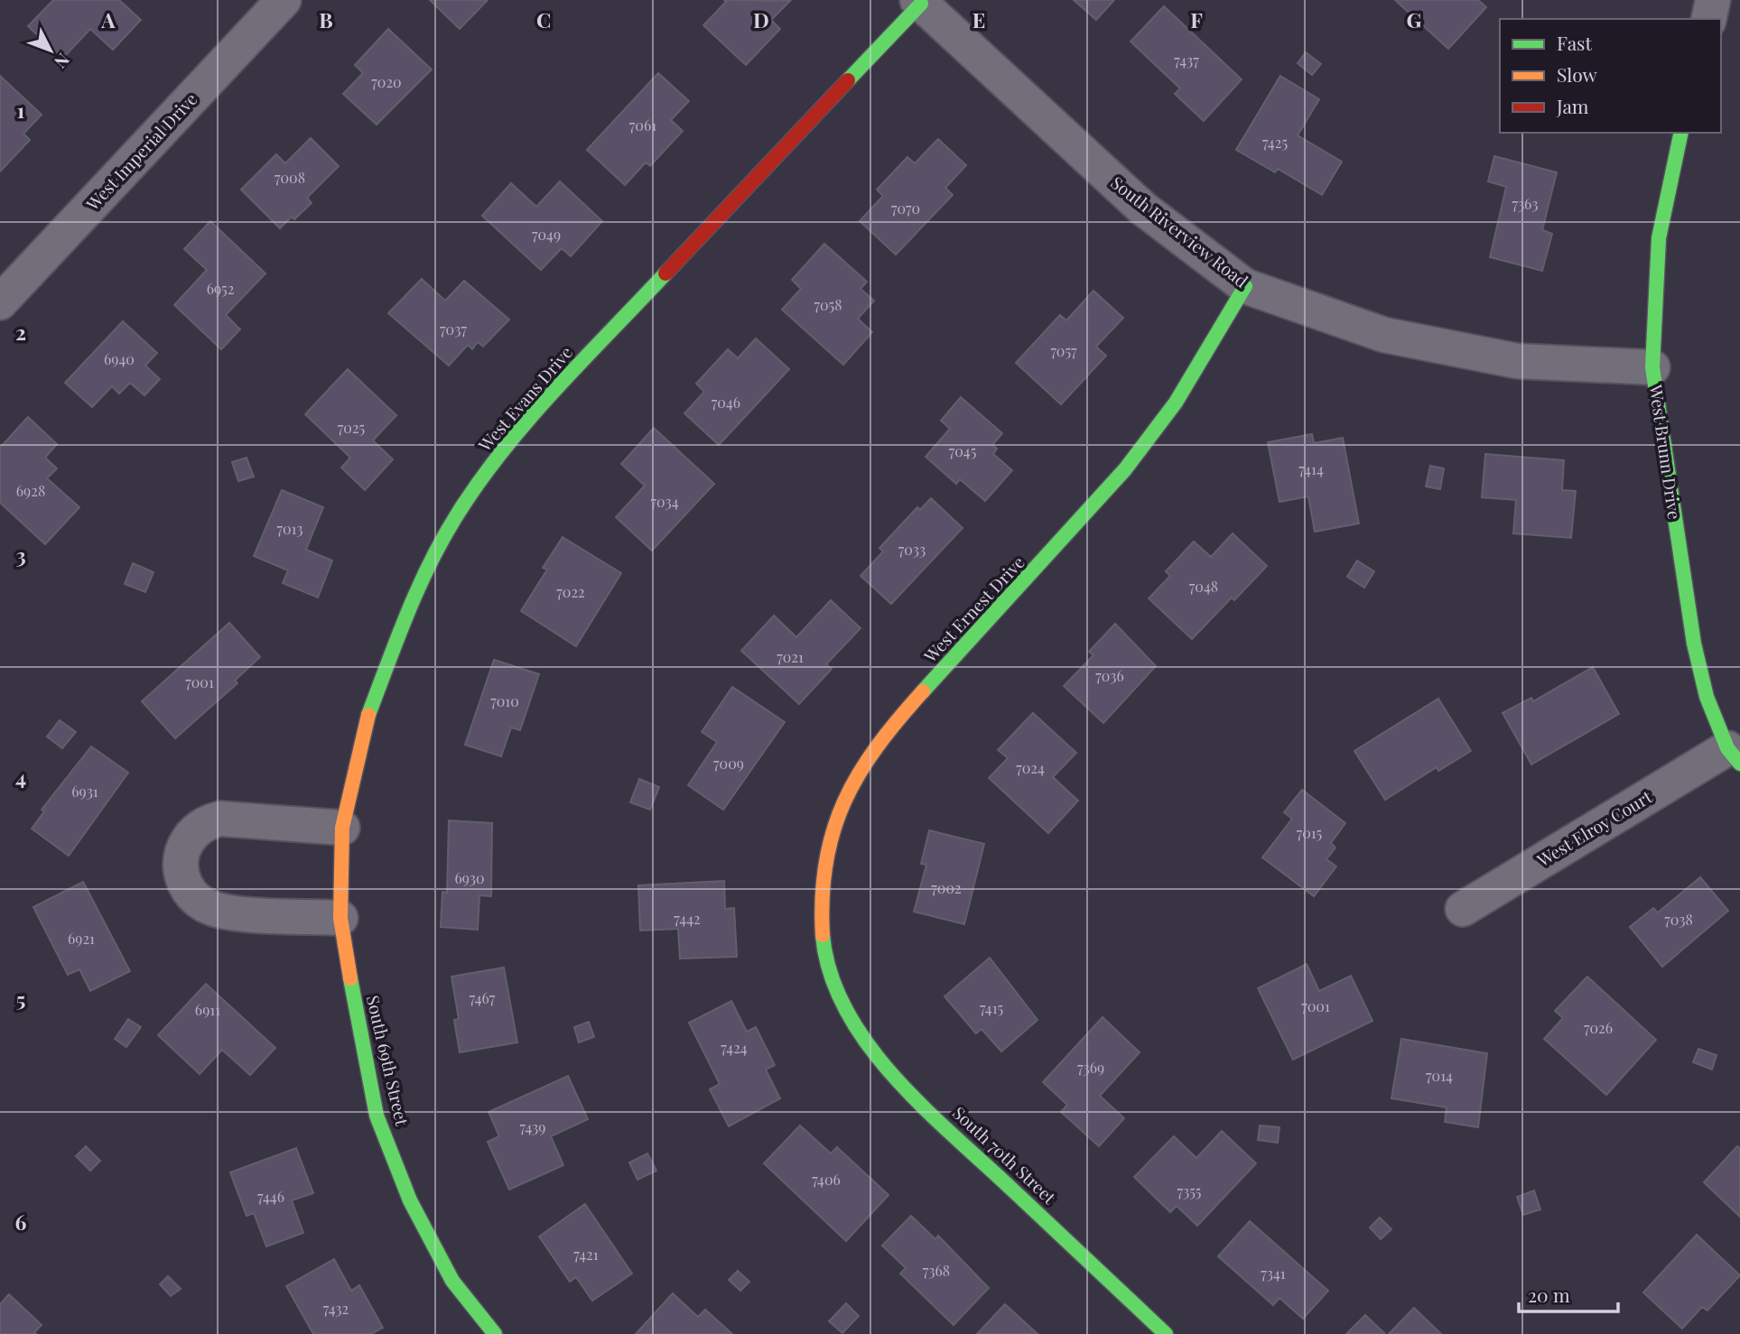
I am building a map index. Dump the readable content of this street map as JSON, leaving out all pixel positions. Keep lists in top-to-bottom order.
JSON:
{
  "streets": {
    "street": [
      "West Imperial Drive",
      "South Riverview Road",
      "West Evans Drive",
      "West Brunn Drive",
      "West Ernest Drive",
      "West Elroy Court",
      "South 69th Street",
      "South 70th Street"
    ]
  },
  "crossings": [
    ["South Riverview Road", "West Evans Drive"],
    ["South Riverview Road", "West Brunn Drive"],
    ["South Riverview Road", "West Ernest Drive"],
    ["West Evans Drive", "South 69th Street"],
    ["West Brunn Drive", "West Elroy Court"],
    ["West Ernest Drive", "South 70th Street"]
  ],
  "house_numbers": [
    "7437",
    "7020",
    "7061",
    "7425",
    "7008",
    "7363",
    "7070",
    "7049",
    "6952",
    "7058",
    "7037",
    "7057",
    "6940",
    "7046",
    "7025",
    "7045",
    "7414",
    "6928",
    "7034",
    "7013",
    "7033",
    "7048",
    "7022",
    "7021",
    "7036",
    "7001",
    "7010",
    "7009",
    "7024",
    "6931",
    "7015",
    "6930",
    "7002",
    "7442",
    "7038",
    "6921",
    "7467",
    "7001",
    "7415",
    "6911",
    "7026",
    "7424",
    "7369",
    "7014",
    "7439",
    "7406",
    "7355",
    "7446",
    "7421",
    "7368",
    "7341",
    "7432"
  ],
  "legend": ["Fast", "Slow", "Jam"],
  "scale_bar": "20 m",
  "north": "bottom right",
  "grid": {
    "columns": [
      "A",
      "B",
      "C",
      "D",
      "E",
      "F",
      "G"
    ],
    "rows": [
      "1",
      "2",
      "3",
      "4",
      "5",
      "6"
    ]
  }
}
